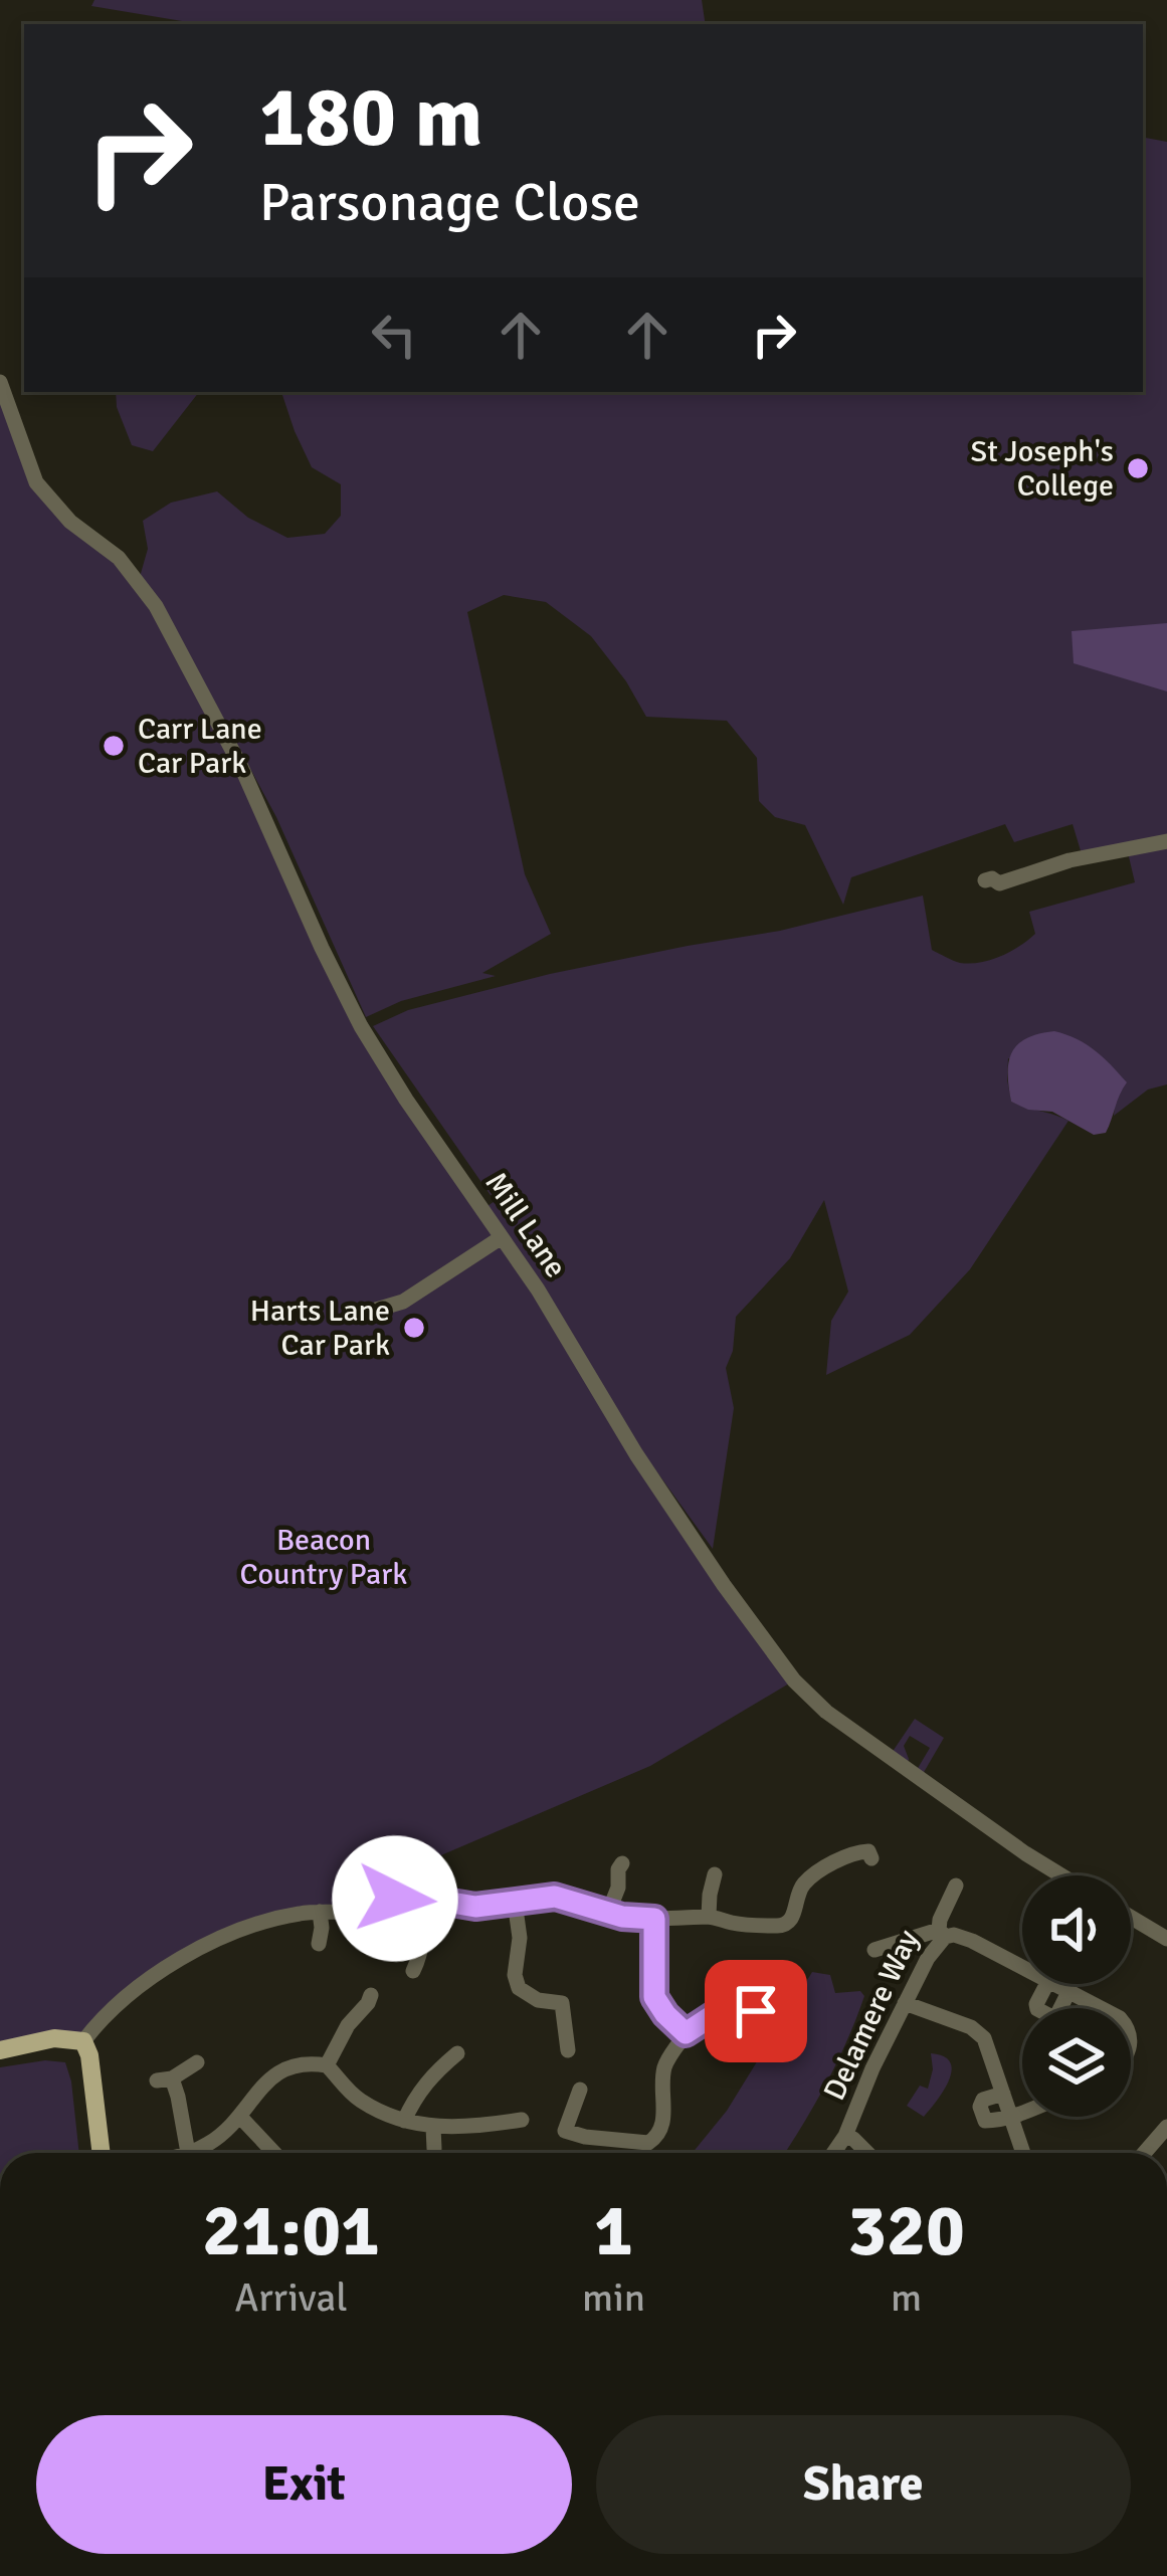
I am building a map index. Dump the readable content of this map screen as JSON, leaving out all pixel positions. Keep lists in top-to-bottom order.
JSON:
{
  "streets": {
    "street": ["Mill Lane", "Delamere Way"]
  },
  "parks": ["Beacon Country Park"],
  "places": ["St Joseph's College", "Carr Lane Car Park", "Harts Lane Car Park"],
  "page": {
    "turn": ["180 m", "Parsonage Close"],
    "eta": [
      "21:01",
      "Arrival",
      "1",
      "min",
      "320",
      "m"
    ],
    "buttons": ["Exit", "Share"]
  }
}
